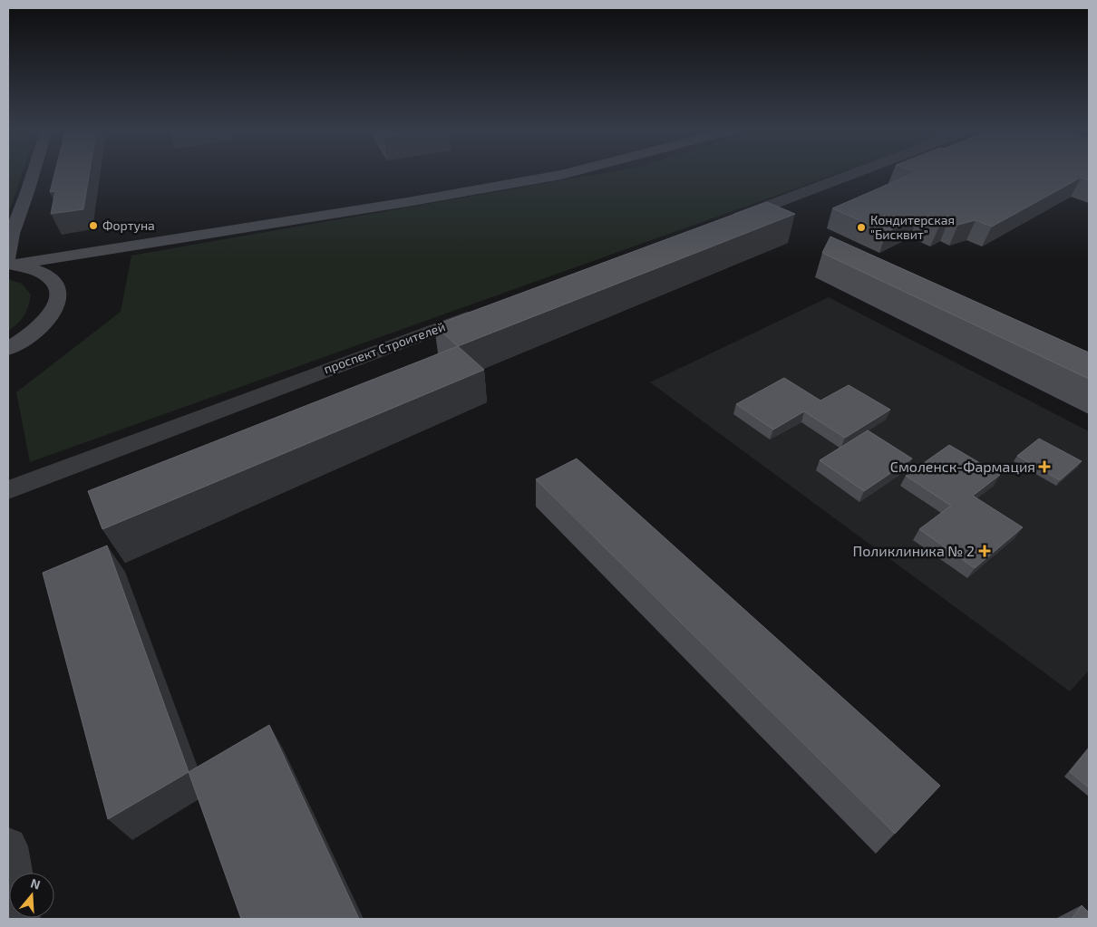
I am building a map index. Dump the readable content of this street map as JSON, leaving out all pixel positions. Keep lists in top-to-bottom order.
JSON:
{
  "streets": {
    "street": ["проспект Строителей"]
  },
  "places": {
    "other": ["Фортуна", "Кондитерская \"Бисквит\""],
    "health": ["Смоленск-Фармация", "Поликлиника № 2"]
  },
  "north": "top"
}
